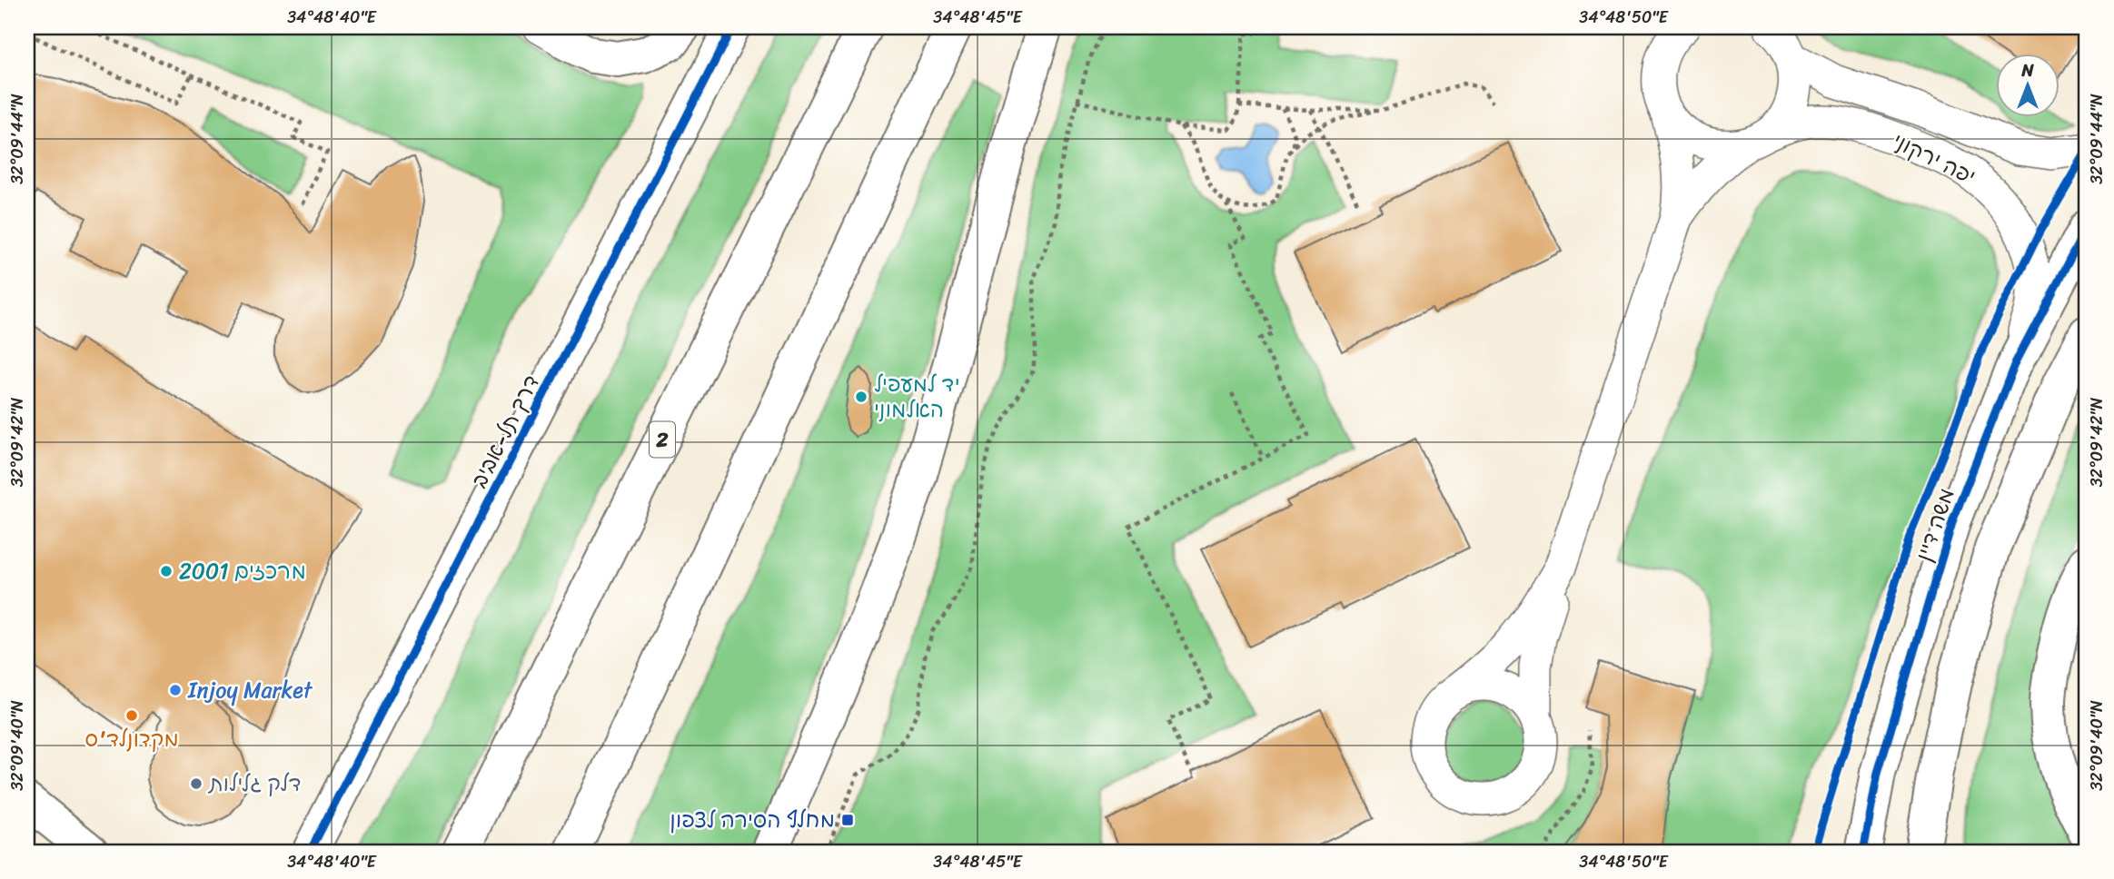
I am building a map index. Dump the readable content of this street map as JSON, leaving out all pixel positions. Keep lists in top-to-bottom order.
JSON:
{
  "streets": {
    "main road": ["דרך תל-אביב", "2", "משה דיין"],
    "street": ["יפה ירקוני"]
  },
  "crossings": [
    ["יפה ירקוני", "משה דיין"]
  ],
  "places": {
    "other": [
      "יד למעפיל האלמוני",
      "מרכזים 2001",
      "Injoy Market",
      "מקדונלד'ס",
      "דלק גלילות"
    ],
    "transit": ["מחלף הסירה לצפון"]
  },
  "north": "top",
  "coordinates": [
    "34°48'40\"E",
    "34°48'45\"E",
    "34°48'50\"E",
    "32°09'44\"N",
    "32°09'42\"N",
    "32°09'40\"N"
  ]
}
